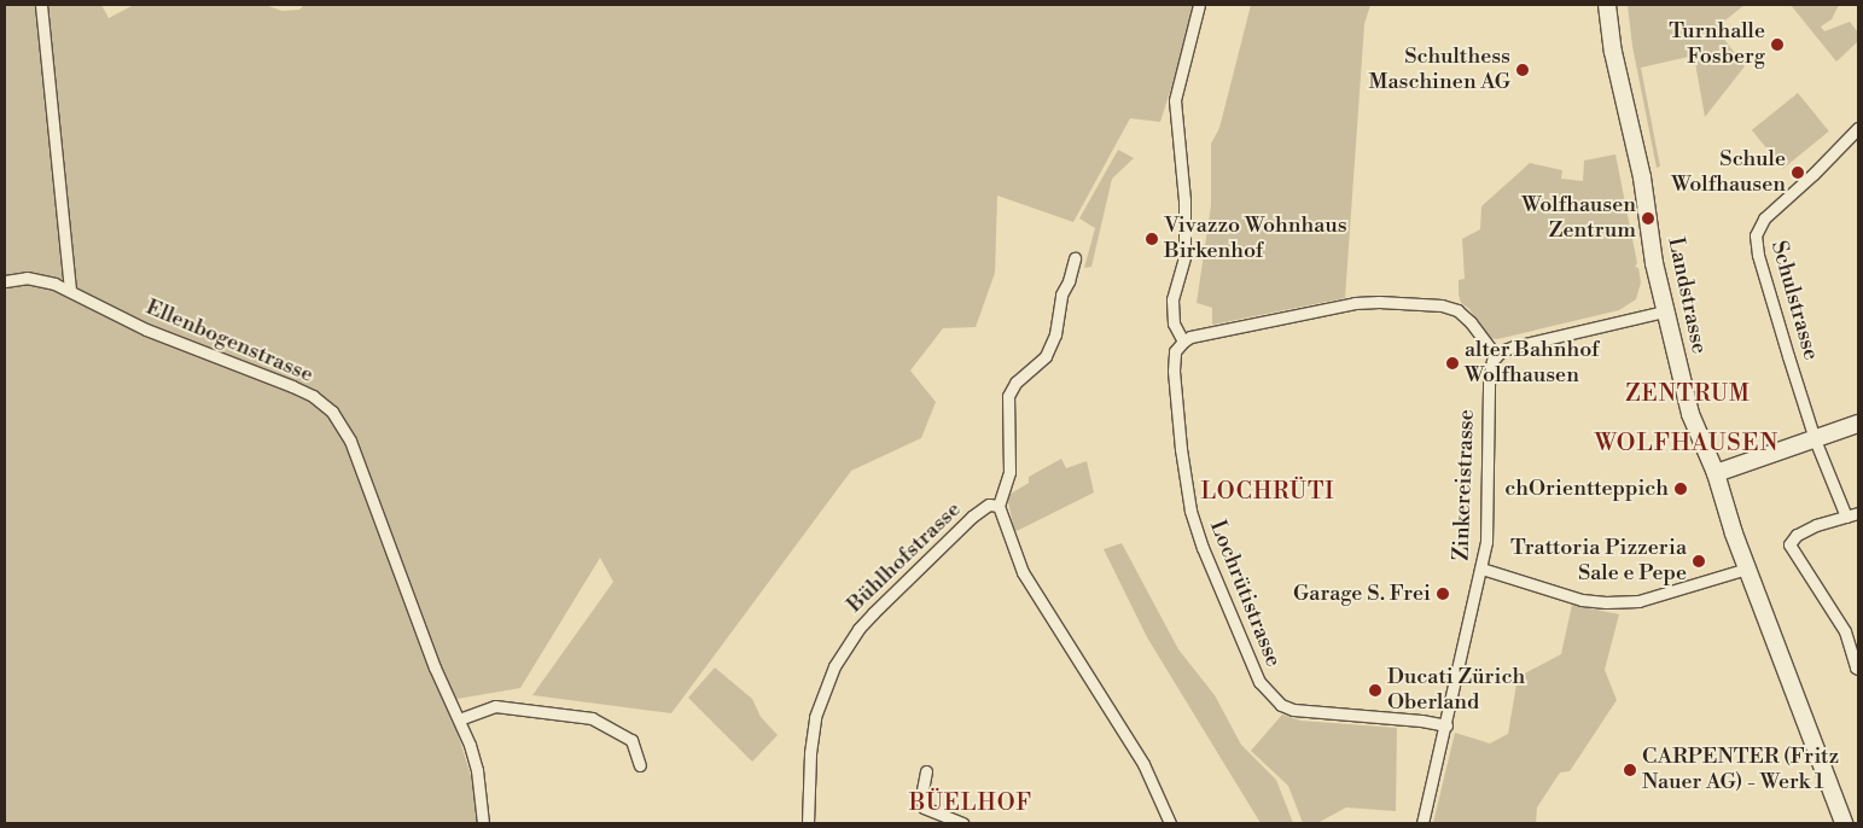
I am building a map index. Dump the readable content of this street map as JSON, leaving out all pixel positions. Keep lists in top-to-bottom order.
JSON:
{
  "streets": {
    "main road": ["Landstrasse"],
    "street": [
      "Schulstrasse",
      "Ellenbogenstrasse",
      "Zinkereistrasse",
      "Bühlhofstrasse",
      "Lochrütistrasse"
    ]
  },
  "crossings": [
    ["Zinkereistrasse", "Lochrütistrasse"]
  ],
  "districts": [
    "ZENTRUM",
    "WOLFHAUSEN",
    "LOCHRÜTI",
    "BÜELHOF"
  ],
  "places": [
    "Turnhalle Fosberg",
    "Schulthess Maschinen AG",
    "Schule Wolfhausen",
    "Wolfhausen Zentrum",
    "Vivazzo Wohnhaus Birkenhof",
    "alter Bahnhof Wolfhausen",
    "chOrientteppich",
    "Trattoria Pizzeria Sale e Pepe",
    "Garage S. Frei",
    "Ducati Zürich Oberland",
    "CARPENTER (Fritz Nauer AG) - Werk 1"
  ]
}
